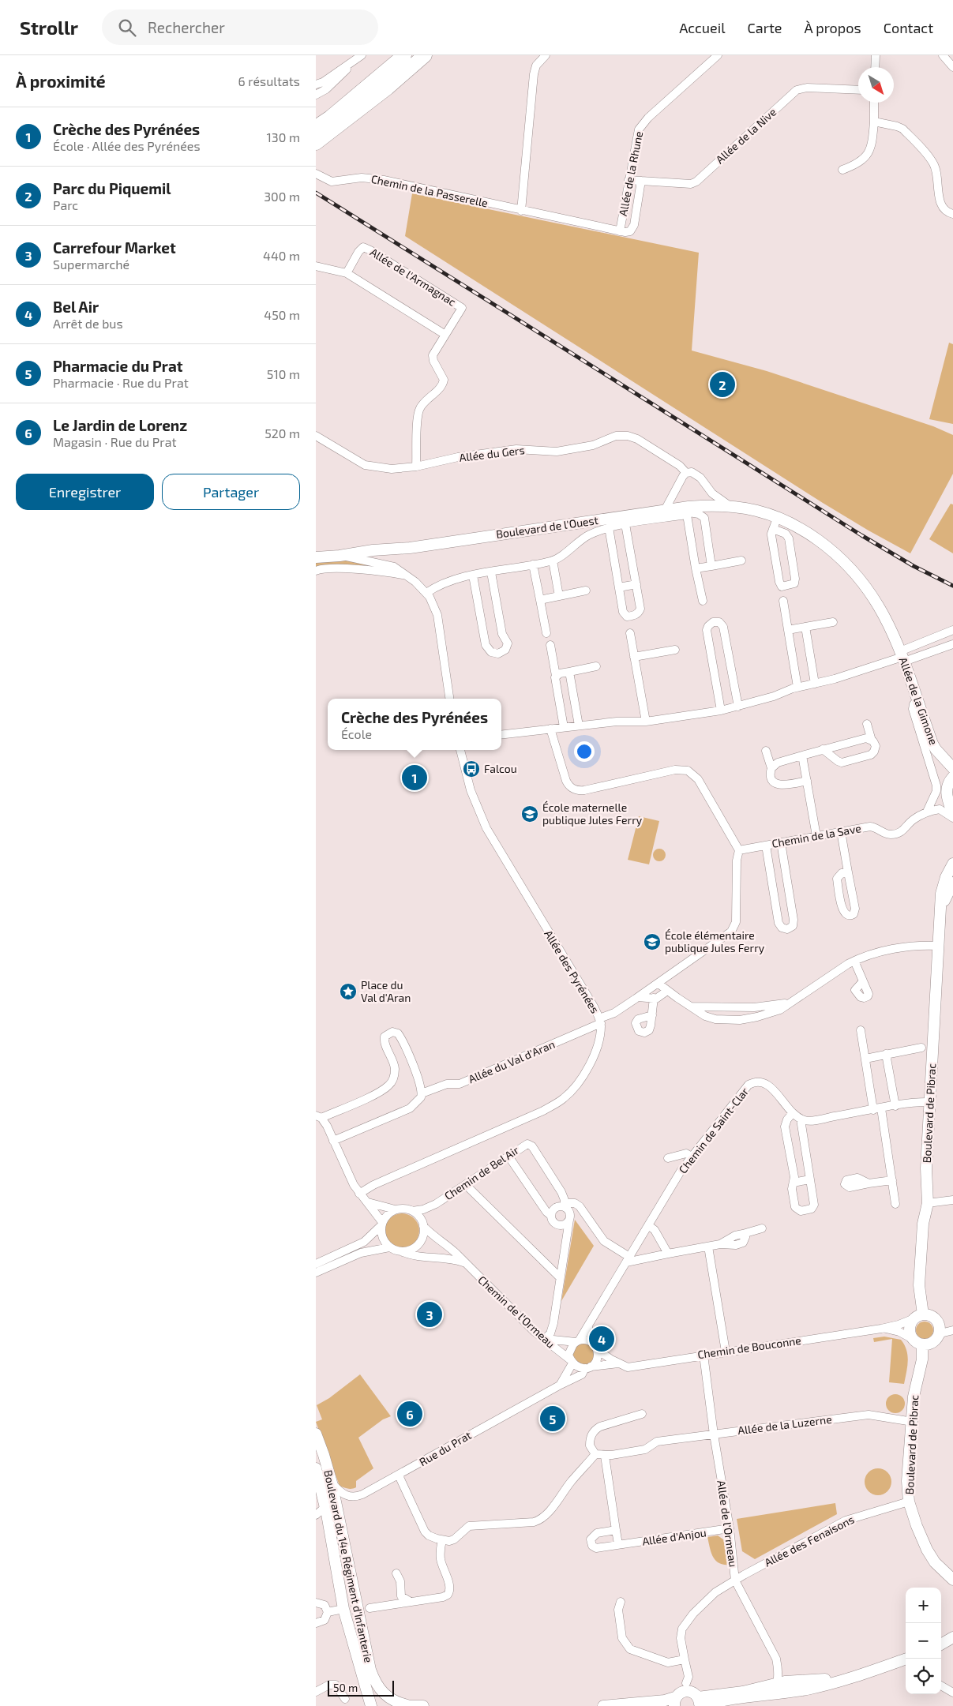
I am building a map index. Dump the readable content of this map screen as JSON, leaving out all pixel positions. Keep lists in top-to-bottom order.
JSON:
{
  "streets": {
    "street": [
      "Allée de la Nive",
      "Allée de la Rhune",
      "Chemin de la Passerelle",
      "Allée de l'Armagnac",
      "Allée du Gers",
      "Boulevard de l'Ouest",
      "Allée de la Gimone",
      "Chemin de la Save",
      "Allée des Pyrénées",
      "Allée du Val d'Aran",
      "Boulevard de Pibrac",
      "Chemin de Saint-Clar",
      "Chemin de Bel Air",
      "Chemin de l'Ormeau",
      "Chemin de Bouconne",
      "Allée de la Luzerne",
      "Rue du Prat",
      "Allée de l'Ormeau",
      "Allée d'Anjou",
      "Allée des Fenaisons",
      "Boulevard du 14e Régiment d'Infanterie"
    ]
  },
  "crossings": [
    ["Allée de la Nive", "Allée de la Rhune"],
    ["Allée de la Rhune", "Chemin de la Passerelle"],
    ["Allée de l'Armagnac", "Allée du Gers"],
    ["Allée du Gers", "Boulevard de l'Ouest"],
    ["Boulevard de l'Ouest", "Allée de la Gimone"],
    ["Chemin de la Save", "Allée du Val d'Aran"],
    ["Allée des Pyrénées", "Allée du Val d'Aran"],
    ["Boulevard de Pibrac", "Chemin de Bouconne"],
    ["Boulevard de Pibrac", "Allée de la Luzerne"],
    ["Boulevard de Pibrac", "Allée des Fenaisons"],
    ["Chemin de Saint-Clar", "Chemin de l'Ormeau"],
    ["Chemin de Saint-Clar", "Chemin de Bouconne"],
    ["Chemin de Saint-Clar", "Rue du Prat"],
    ["Chemin de Bel Air", "Chemin de l'Ormeau"],
    ["Chemin de l'Ormeau", "Chemin de Bouconne"],
    ["Chemin de l'Ormeau", "Rue du Prat"],
    ["Chemin de Bouconne", "Rue du Prat"],
    ["Chemin de Bouconne", "Allée de l'Ormeau"],
    ["Allée de la Luzerne", "Allée de l'Ormeau"],
    ["Rue du Prat", "Boulevard du 14e Régiment d'Infanterie"],
    ["Allée de l'Ormeau", "Allée d'Anjou"],
    ["Allée de l'Ormeau", "Allée des Fenaisons"]
  ],
  "places": {
    "bus stop": ["Falcou"],
    "school or university": ["École maternelle publique Jules Ferry", "École élémentaire publique Jules Ferry"],
    "place": ["Place du Val d'Aran"]
  },
  "scale_bar": "50 m",
  "north": "bottom right",
  "page": {
    "header": "Strollr",
    "search": "Rechercher",
    "nav": [
      "Accueil",
      "Carte",
      "À propos",
      "Contact"
    ],
    "heading": ["À proximité", "6 résultats"],
    "list": [
      {
        "mark": "1",
        "name": "Crèche des Pyrénées",
        "note": "École · Allée des Pyrénées",
        "value": "130 m"
      },
      {
        "mark": "2",
        "name": "Parc du Piquemil",
        "note": "Parc",
        "value": "300 m"
      },
      {
        "mark": "3",
        "name": "Carrefour Market",
        "note": "Supermarché",
        "value": "440 m"
      },
      {
        "mark": "4",
        "name": "Bel Air",
        "note": "Arrêt de bus",
        "value": "450 m"
      },
      {
        "mark": "5",
        "name": "Pharmacie du Prat",
        "note": "Pharmacie · Rue du Prat",
        "value": "510 m"
      },
      {
        "mark": "6",
        "name": "Le Jardin de Lorenz",
        "note": "Magasin · Rue du Prat",
        "value": "520 m"
      }
    ],
    "pins": [
      "2",
      "1",
      "3",
      "4",
      "6",
      "5"
    ],
    "buttons": ["Enregistrer", "Partager"],
    "popup": ["Crèche des Pyrénées", "École"],
    "map_buttons": ["+", "−"],
    "scale": "50 m"
  }
}
